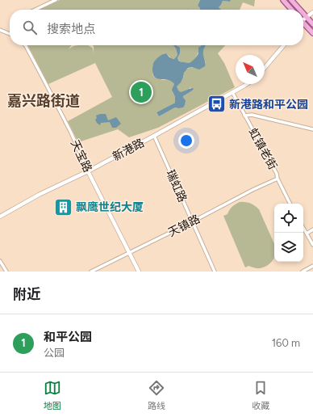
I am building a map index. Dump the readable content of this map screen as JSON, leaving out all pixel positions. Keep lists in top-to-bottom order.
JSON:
{
  "streets": {
    "street": [
      "虹镇老街",
      "新港路",
      "天宝路",
      "瑞虹路",
      "天镇路"
    ]
  },
  "crossings": [
    ["虹镇老街", "新港路"],
    ["虹镇老街", "天镇路"],
    ["新港路", "天宝路"],
    ["新港路", "瑞虹路"],
    ["天宝路", "天镇路"],
    ["瑞虹路", "天镇路"]
  ],
  "districts": ["嘉兴路街道"],
  "places": {
    "bus stop": ["新港路和平公园"],
    "building": ["飘鹰世纪大厦"]
  },
  "north": "top left",
  "page": {
    "search": "搜索地点",
    "pins": "1",
    "heading": "附近",
    "list": [
      {
        "mark": "1",
        "name": "和平公园",
        "note": "公园",
        "value": "160 m"
      }
    ],
    "nav": ["地图", "路线", "收藏"]
  }
}
